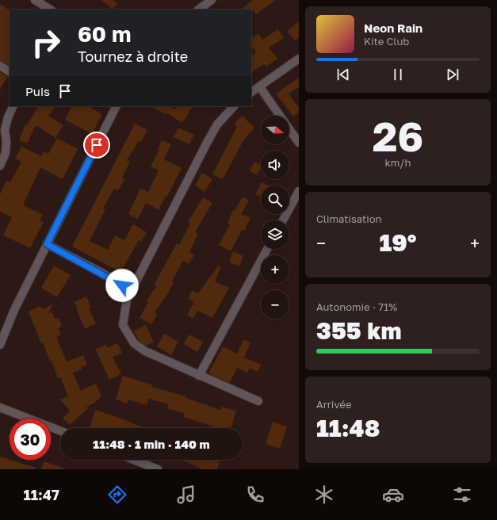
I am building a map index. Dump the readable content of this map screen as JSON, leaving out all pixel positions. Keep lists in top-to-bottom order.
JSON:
{
  "north": "right",
  "page": {
    "turn": ["60 m", "Tournez à droite"],
    "song": ["Neon Rain", "Kite Club"],
    "then": "Puis",
    "tile": [
      ["26", "km/h"],
      "Climatisation",
      ["Autonomie · 71%", "355 km"],
      ["Arrivée", "11:48"]
    ],
    "map_buttons": ["+", "−"],
    "heat": ["−", "19°", "+"],
    "limit": "30",
    "trip": "11:48 · 1 min · 140 m",
    "tabs": "11:47"
  }
}
